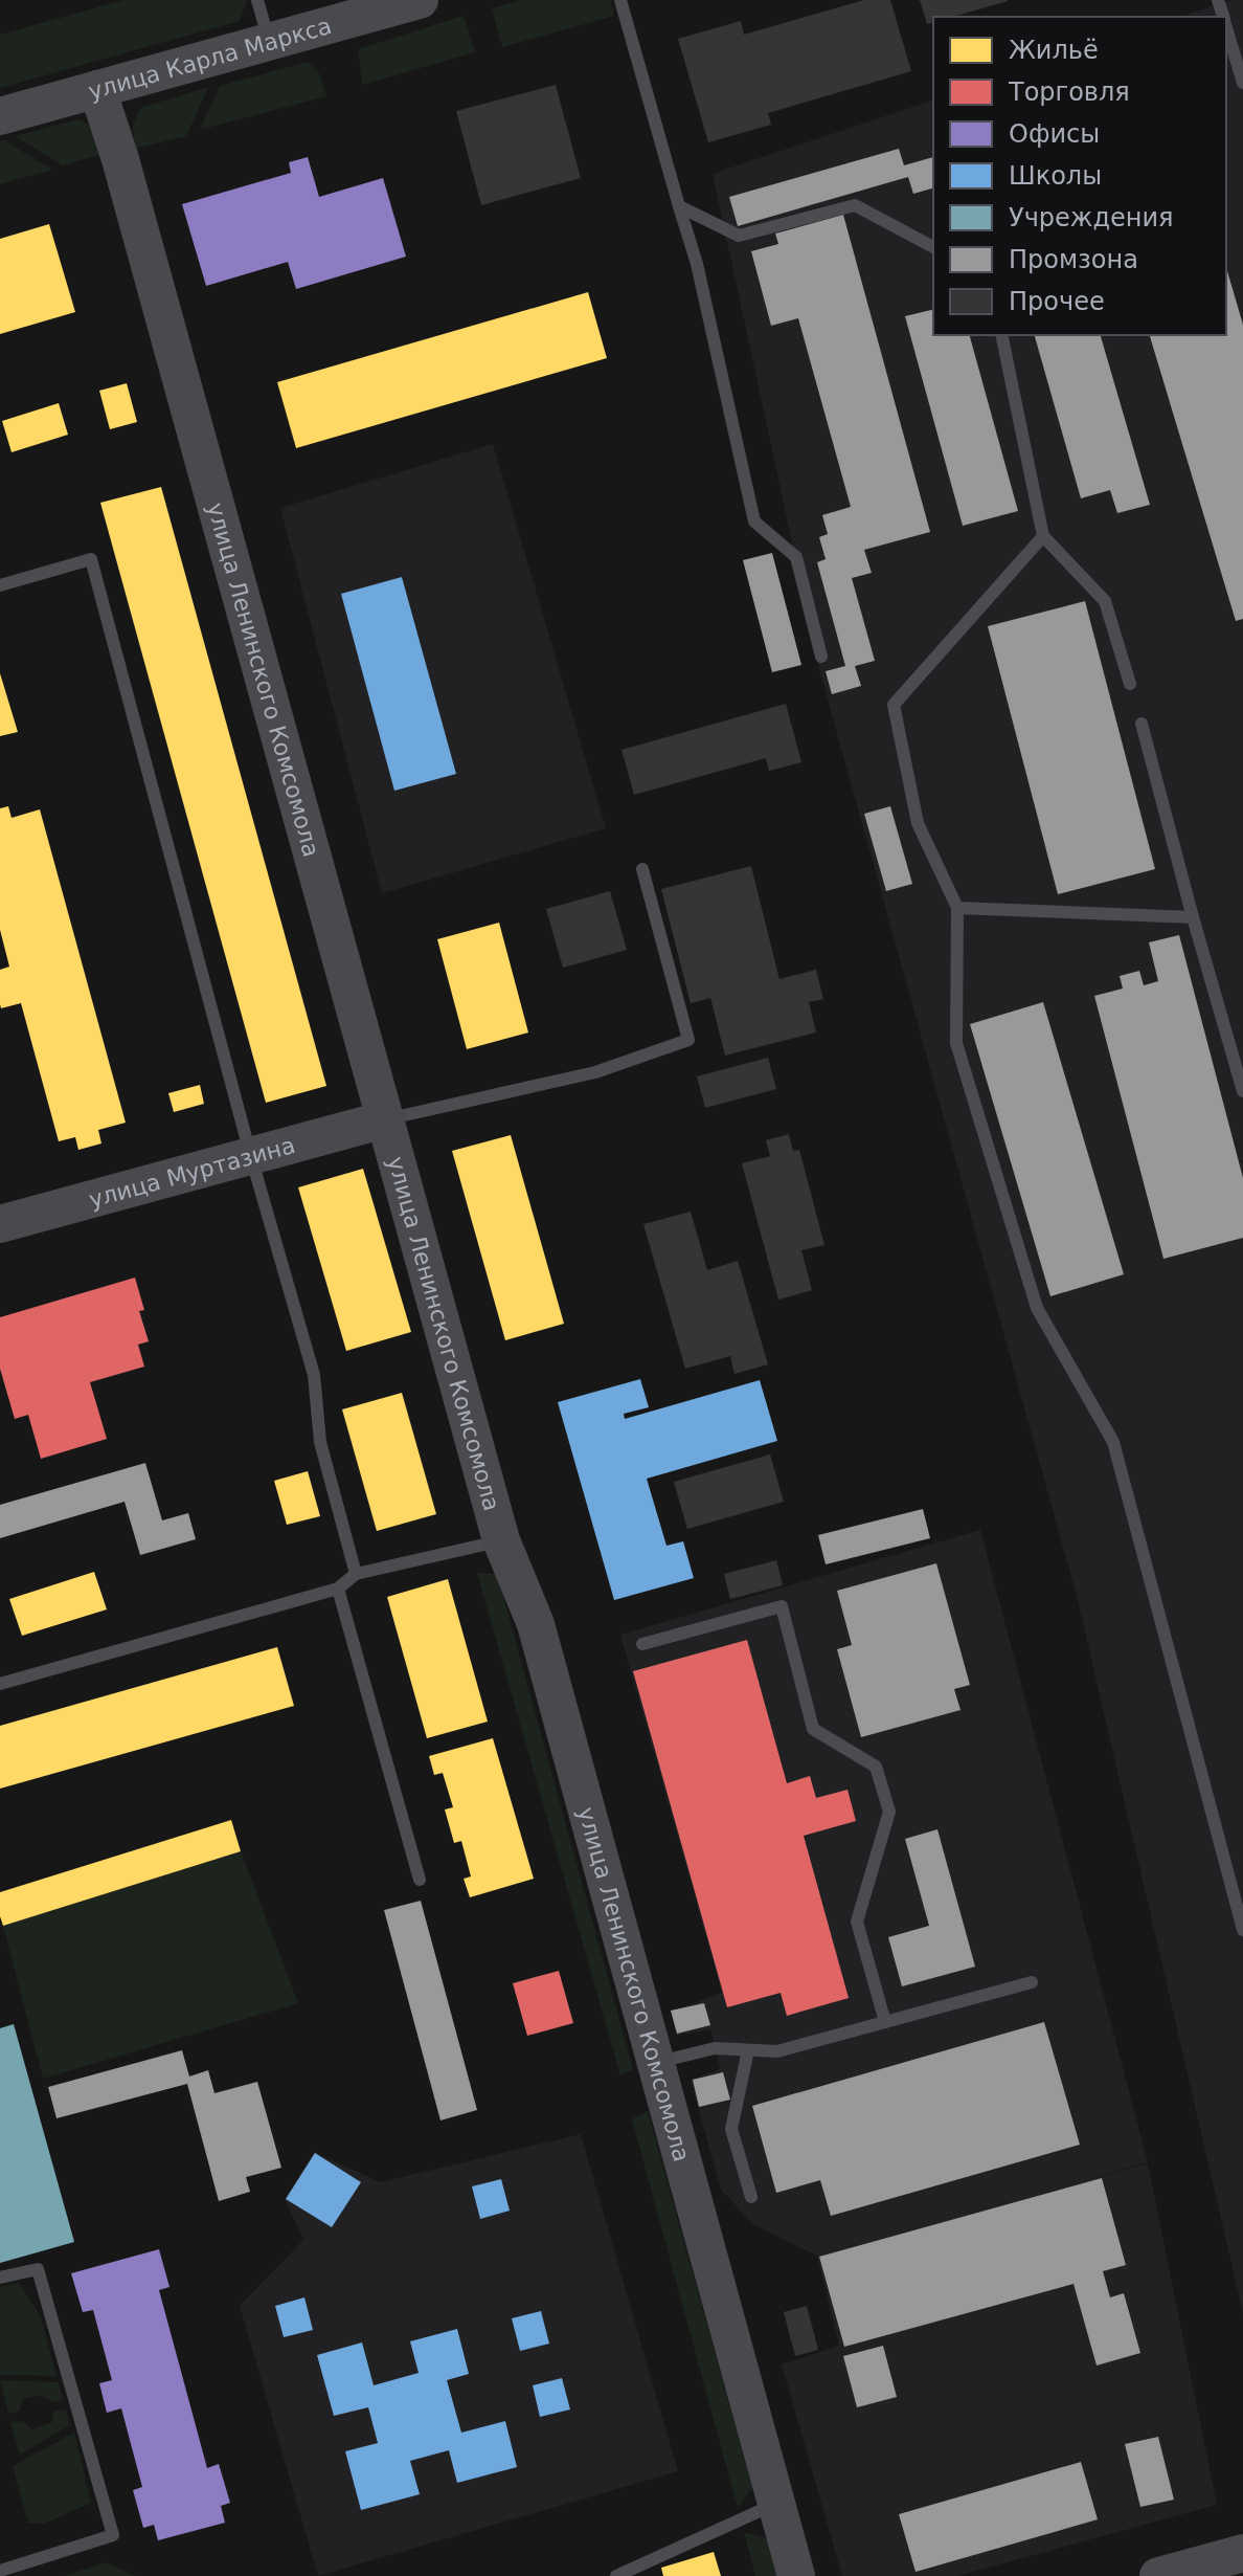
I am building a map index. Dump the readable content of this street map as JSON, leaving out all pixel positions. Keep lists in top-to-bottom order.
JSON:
{
  "streets": {
    "street": ["улица Карла Маркса", "улица Ленинского Комсомола", "улица Муртазина"]
  },
  "crossings": [
    ["улица Карла Маркса", "улица Ленинского Комсомола"],
    ["улица Ленинского Комсомола", "улица Муртазина"]
  ],
  "legend": [
    "Жильё",
    "Торговля",
    "Офисы",
    "Школы",
    "Учреждения",
    "Промзона",
    "Прочее"
  ]
}
